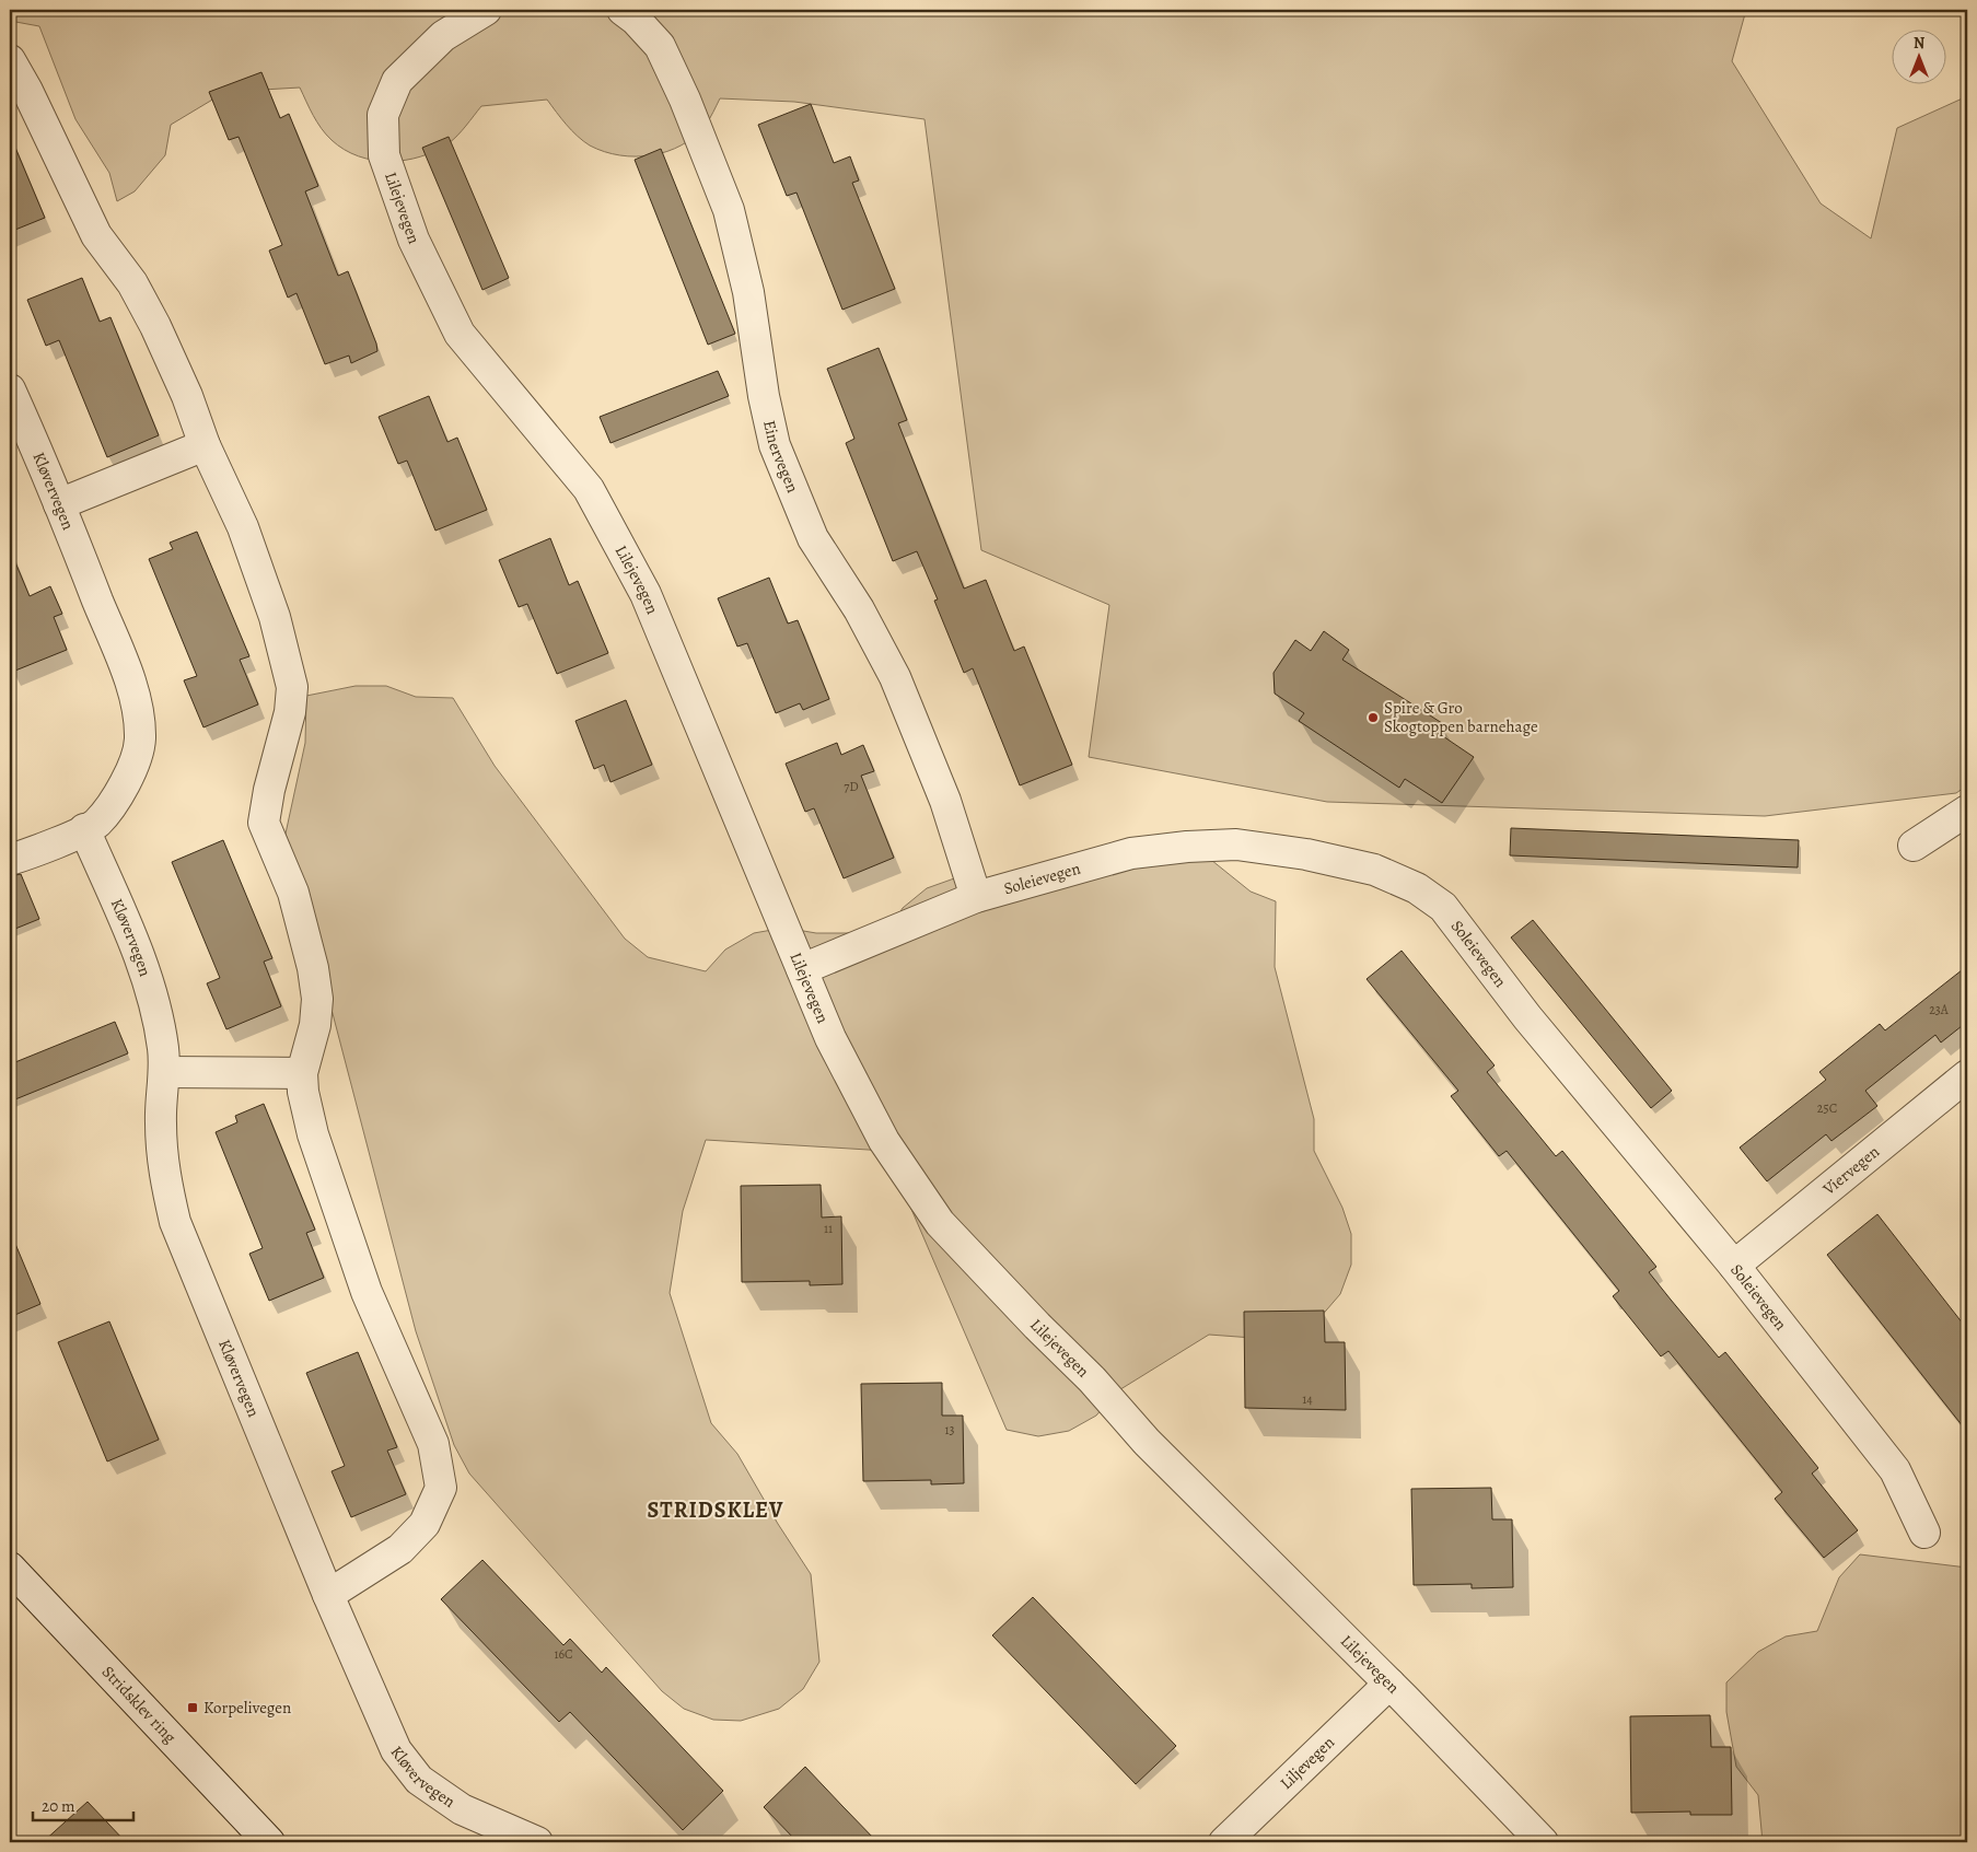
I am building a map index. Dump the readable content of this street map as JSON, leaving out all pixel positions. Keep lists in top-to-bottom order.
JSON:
{
  "streets": {
    "street": [
      "Lilejevegen",
      "Einervegen",
      "Kløvervegen",
      "Soleievegen",
      "Viervegen",
      "Stridsklev ring",
      "Liljevegen"
    ]
  },
  "crossings": [
    ["Lilejevegen", "Soleievegen"],
    ["Lilejevegen", "Liljevegen"],
    ["Einervegen", "Soleievegen"],
    ["Soleievegen", "Viervegen"]
  ],
  "districts": ["STRIDSKLEV"],
  "places": {
    "other": ["Spire & Gro Skogtoppen barnehage"],
    "transit": ["Korpelivegen"]
  },
  "house_numbers": [
    "7D",
    "23A",
    "25C",
    "11",
    "14",
    "13",
    "16C"
  ],
  "scale_bar": "20 m",
  "north": "top"
}
